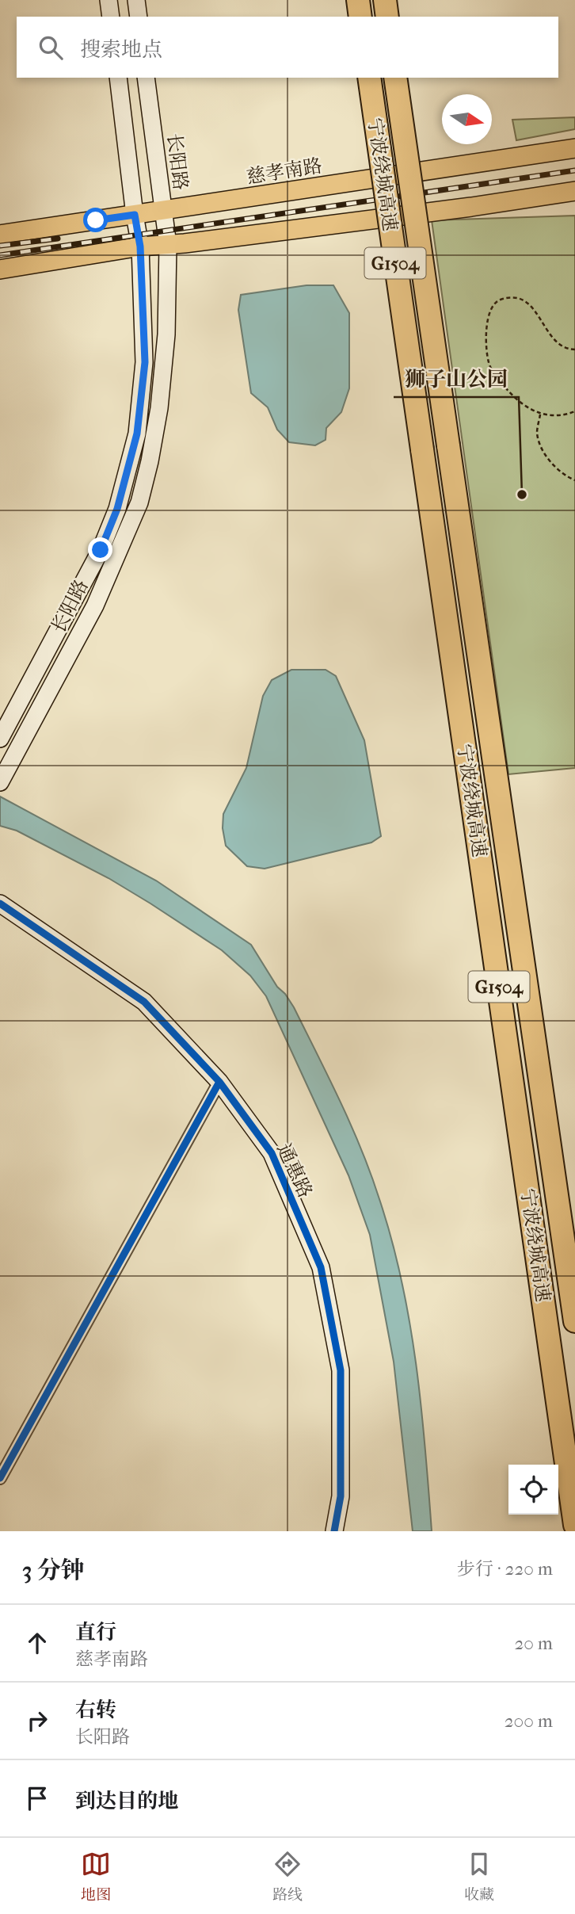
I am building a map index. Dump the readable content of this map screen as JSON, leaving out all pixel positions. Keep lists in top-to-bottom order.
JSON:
{
  "streets": {
    "highway": ["宁波绕城高速", "G1504"],
    "main road": ["长阳路", "慈孝南路", "通惠路"]
  },
  "crossings": [
    ["长阳路", "慈孝南路"]
  ],
  "places": ["狮子山公园"],
  "north": "right",
  "page": {
    "search": "搜索地点",
    "heading": ["3 分钟", "步行 · 220 m"],
    "list": [
      ["直行", "慈孝南路", "20 m"],
      ["右转", "长阳路", "200 m"],
      "到达目的地"
    ],
    "nav": ["地图", "路线", "收藏"]
  }
}
